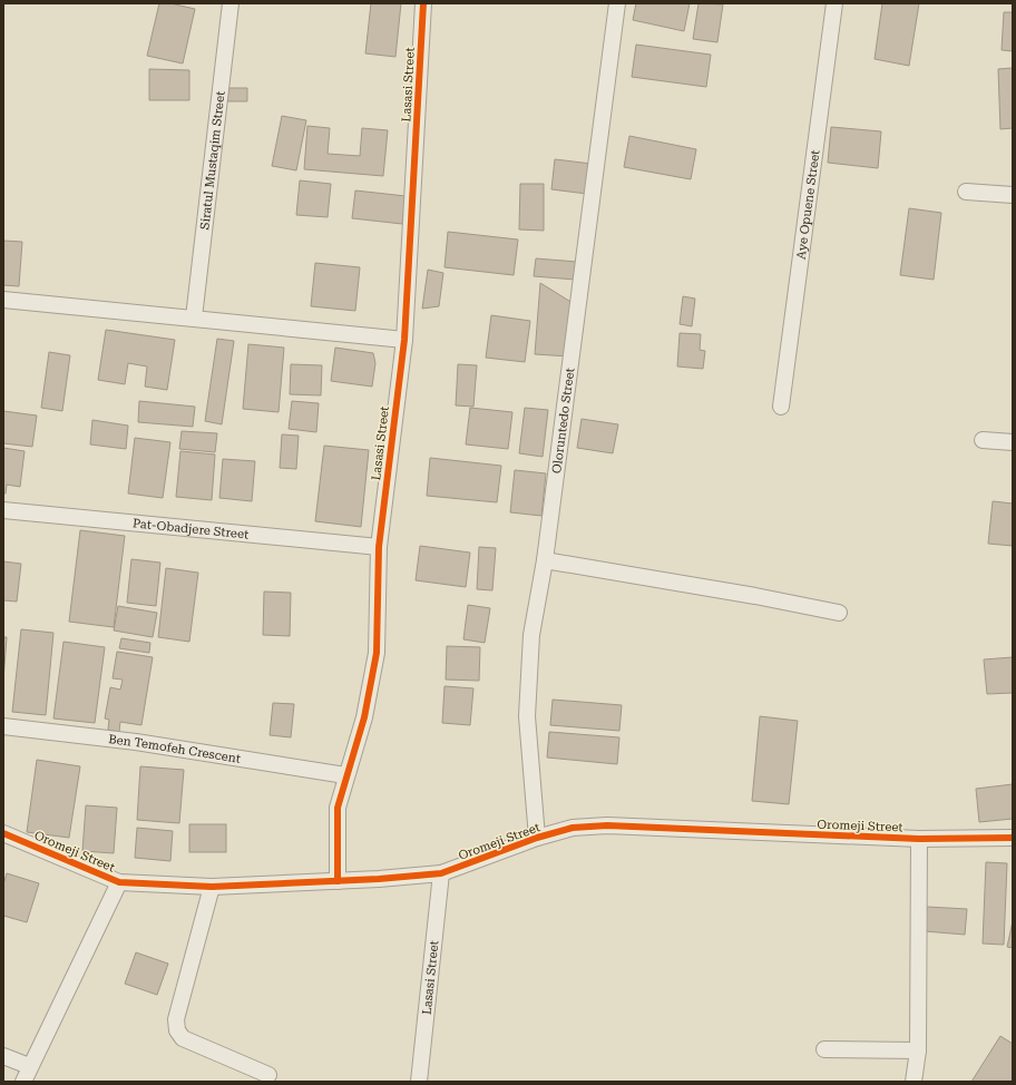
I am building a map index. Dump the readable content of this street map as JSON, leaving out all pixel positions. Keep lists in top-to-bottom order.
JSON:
{
  "streets": {
    "street": [
      "Lasasi Street",
      "Siratul Mustaqim Street",
      "Aye Opuene Street",
      "Oloruntedo Street",
      "Pat-Obadjere Street",
      "Ben Temofeh Crescent",
      "Oromeji Street"
    ]
  },
  "crossings": [
    ["Lasasi Street", "Pat-Obadjere Street"],
    ["Lasasi Street", "Ben Temofeh Crescent"],
    ["Lasasi Street", "Oromeji Street"],
    ["Oloruntedo Street", "Oromeji Street"]
  ]
}
